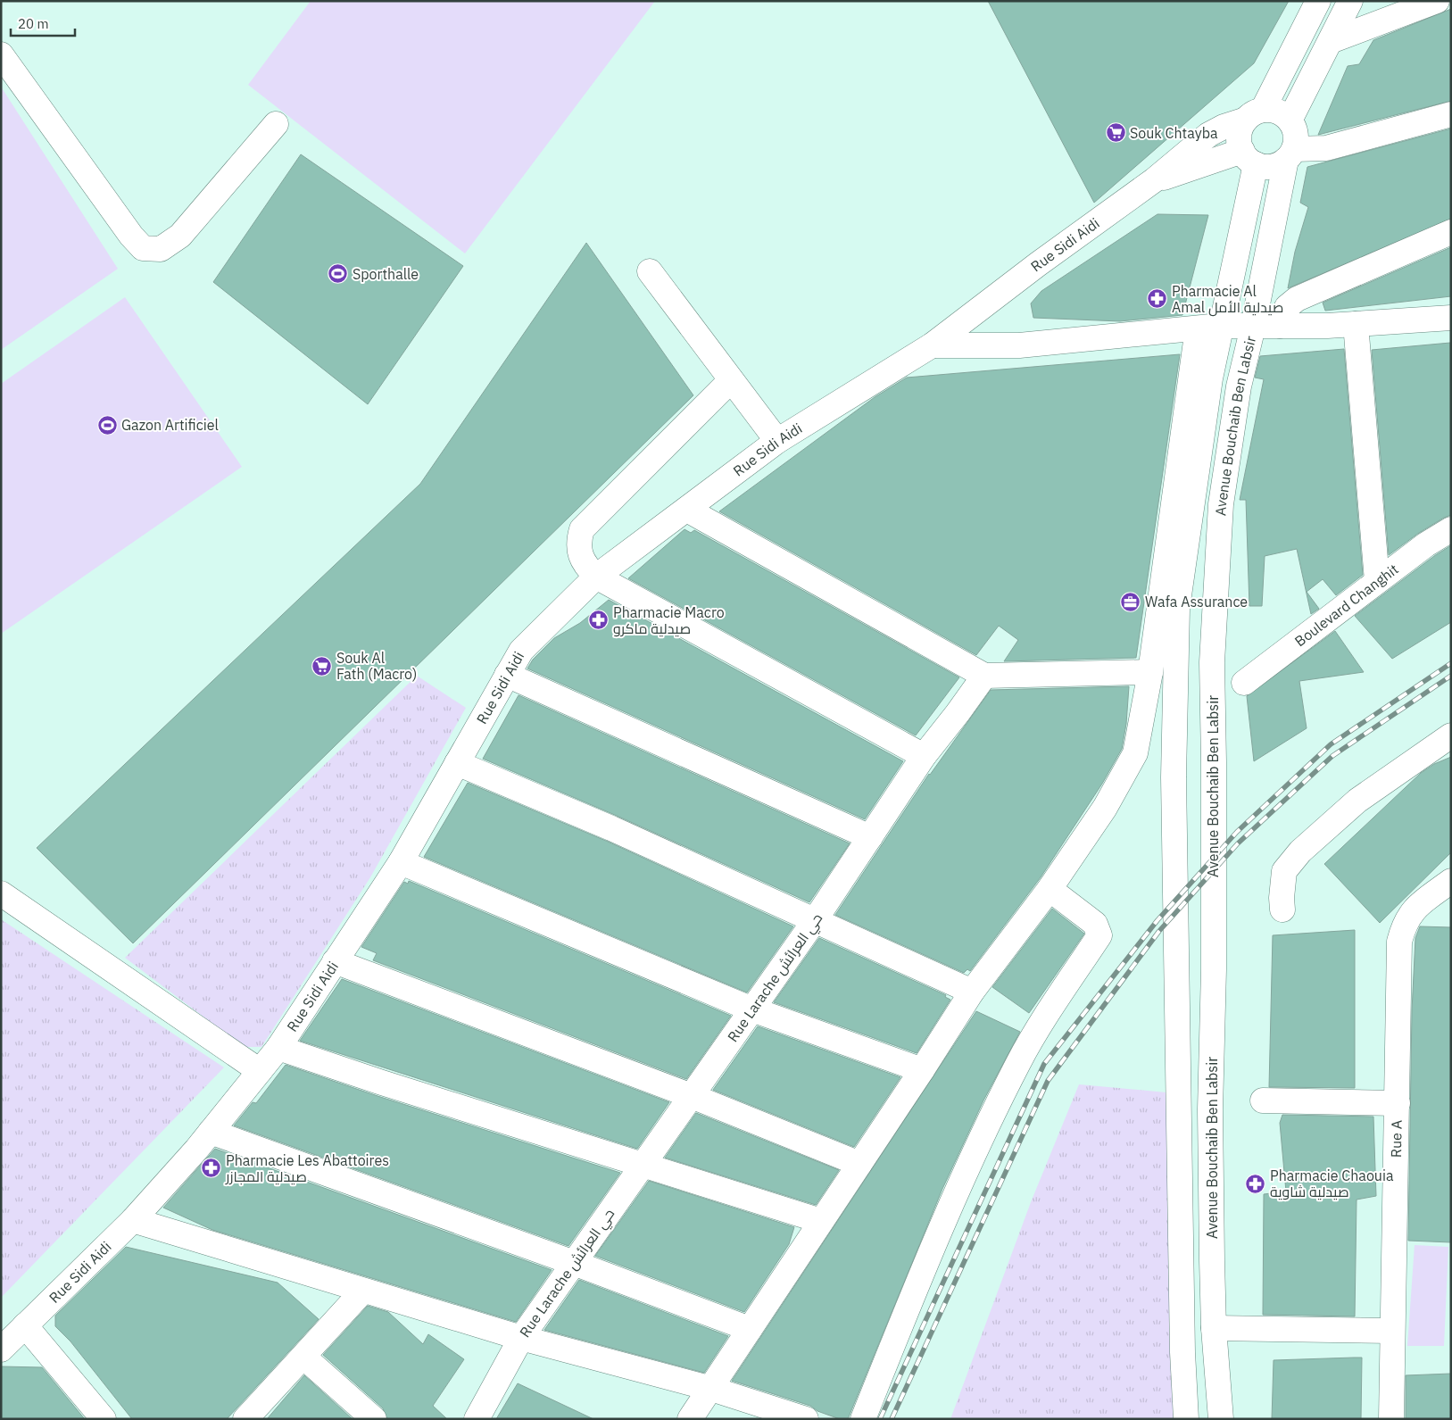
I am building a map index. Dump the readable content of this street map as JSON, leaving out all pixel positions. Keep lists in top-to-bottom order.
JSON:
{
  "streets": {
    "street": [
      "Rue Sidi Aidi",
      "Avenue Bouchaib Ben Labsir",
      "Boulevard Changhit",
      "Rue Larache حي العرائش",
      "Rue A"
    ]
  },
  "crossings": [
    ["Rue Sidi Aidi", "Avenue Bouchaib Ben Labsir"]
  ],
  "places": {
    "supermarket": ["Souk Chtayba", "Souk Al Fath (Macro)"],
    "sports": ["Sporthalle", "Gazon Artificiel"],
    "pharmacy": [
      "Pharmacie Al Amal صيدلية الأمل",
      "Pharmacie Macro صيدلية ماكرو",
      "Pharmacie Les Abattoires صيدلية المجازر",
      "Pharmacie Chaouia صيدلية شاوية"
    ],
    "office": ["Wafa Assurance"]
  },
  "scale_bar": "20 m"
}
